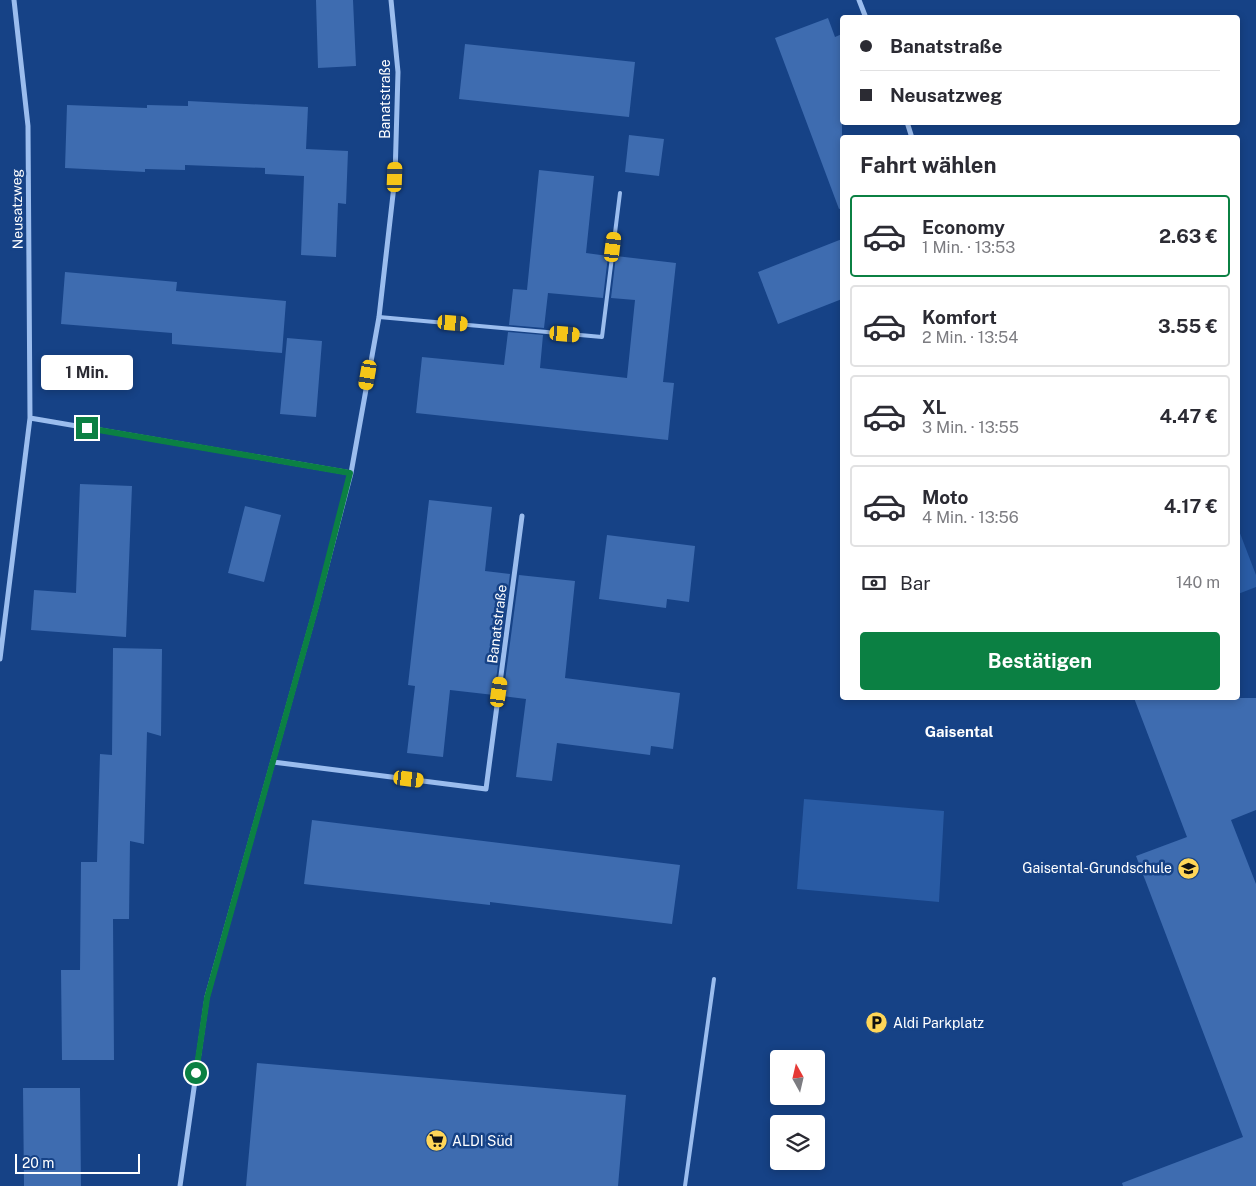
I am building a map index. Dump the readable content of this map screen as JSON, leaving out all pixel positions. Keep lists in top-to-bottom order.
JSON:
{
  "streets": {
    "street": ["Banatstraße", "Neusatzweg"]
  },
  "districts": ["Gaisental"],
  "places": {
    "school or university": ["Gaisental-Grundschule"],
    "parking": ["Aldi Parkplatz"],
    "supermarket": ["ALDI Süd"]
  },
  "scale_bar": "20 m",
  "north": "top",
  "page": {
    "banner": ["Banatstraße", "Neusatzweg"],
    "heading": "Fahrt wählen",
    "list": [
      {
        "name": "Economy",
        "note": "1 Min. · 13:53",
        "value": "2.63 €"
      },
      {
        "name": "Komfort",
        "note": "2 Min. · 13:54",
        "value": "3.55 €"
      },
      {
        "name": "XL",
        "note": "3 Min. · 13:55",
        "value": "4.47 €"
      },
      {
        "name": "Moto",
        "note": "4 Min. · 13:56",
        "value": "4.17 €"
      }
    ],
    "bubble": "1 Min.",
    "pay": ["Bar", "140 m"],
    "buttons": "Bestätigen",
    "scale": "20 m"
  }
}
